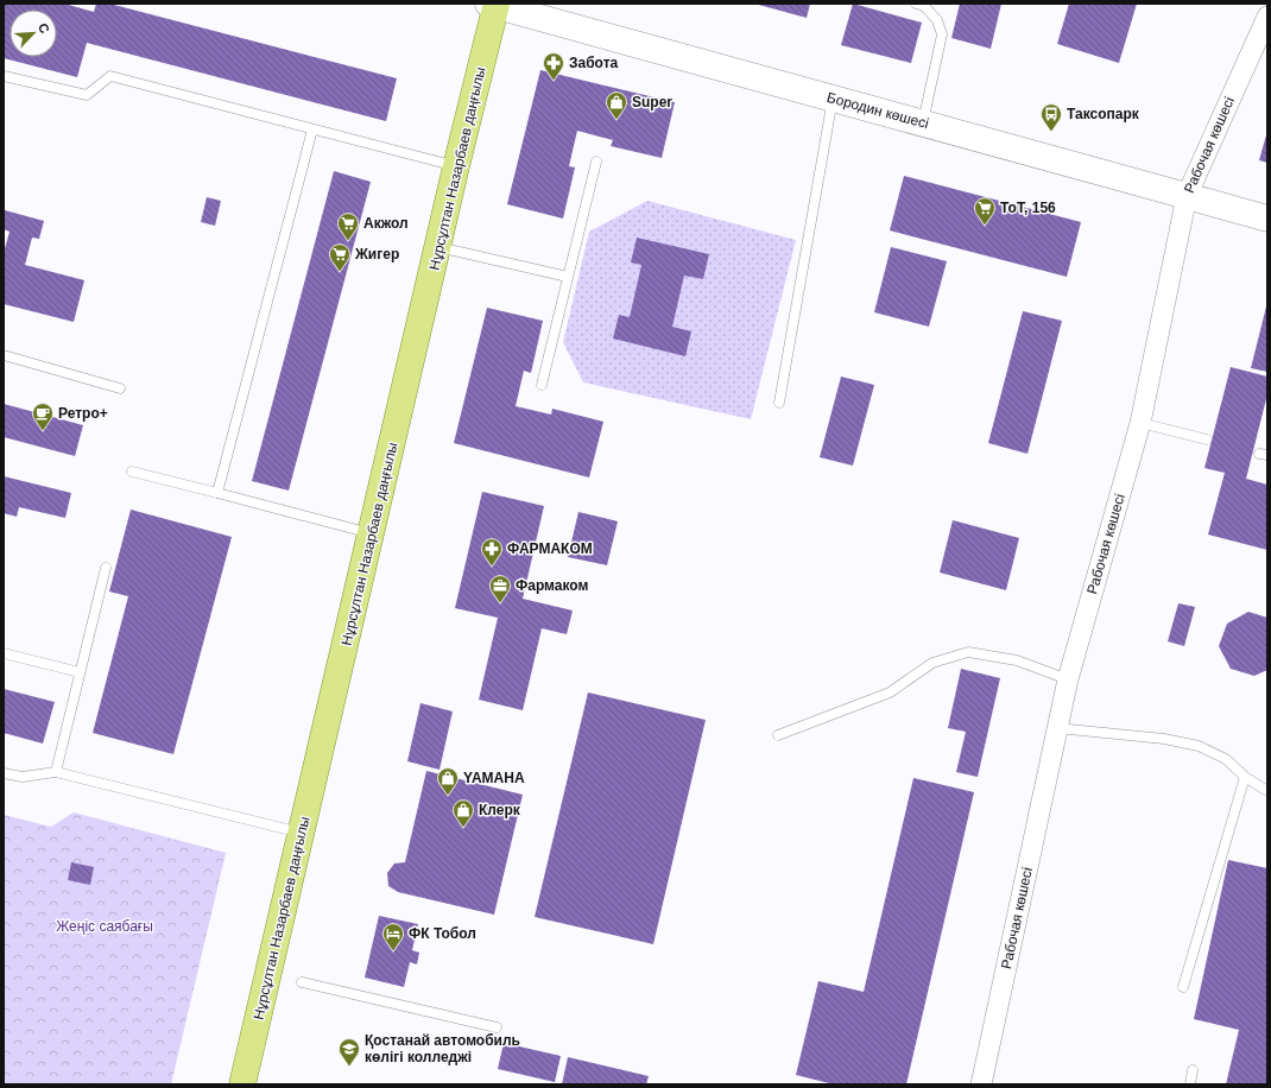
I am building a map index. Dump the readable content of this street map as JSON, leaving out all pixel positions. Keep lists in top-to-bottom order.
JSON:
{
  "streets": {
    "main road": ["Нұрсұлтан Назарбаев даңғылы"],
    "street": ["Бородин көшесі", "Рабочая көшесі"]
  },
  "crossings": [
    ["Бородин көшесі", "Рабочая көшесі"],
    ["Бородин көшесі", "Нұрсұлтан Назарбаев даңғылы"]
  ],
  "parks": ["Жеңіс саябағы"],
  "places": {
    "pharmacy": ["Забота", "ФАРМАКОМ"],
    "shop": ["Super", "YAMAHA", "Клерк"],
    "bus stop": ["Таксопарк"],
    "supermarket": ["ТоТ, 156", "Акжол", "Жигер"],
    "cafe": ["Ретро+"],
    "office": ["Фармаком"],
    "hotel": ["ФК Тобол"],
    "school or university": ["Қостанай автомобиль көлігі колледжі"]
  },
  "north": "top right"
}
